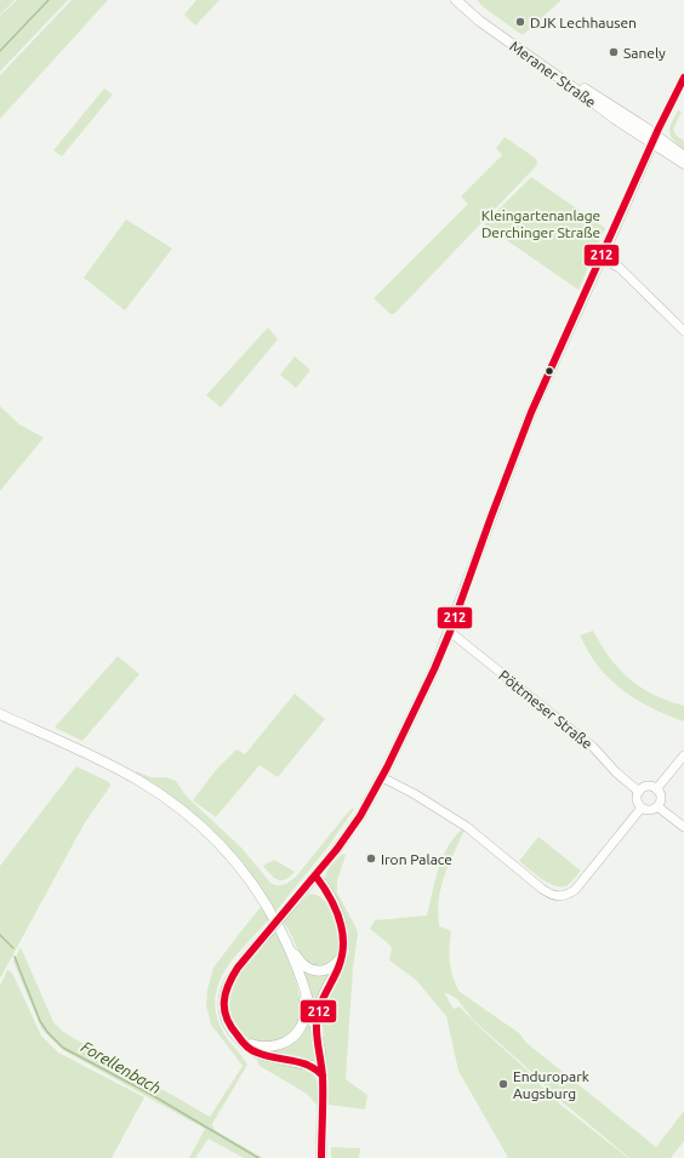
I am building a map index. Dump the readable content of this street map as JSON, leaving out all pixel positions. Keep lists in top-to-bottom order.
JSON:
{
  "streets": {
    "main road": ["Meraner Straße"],
    "street": ["Pöttmeser Straße"]
  },
  "water": ["Forellenbach"],
  "parks": ["Kleingartenanlage Derchinger Straße"],
  "places": [
    "DJK Lechhausen",
    "Sanely",
    "Iron Palace",
    "Enduropark Augsburg"
  ],
  "lines": ["transit line 212"]
}
